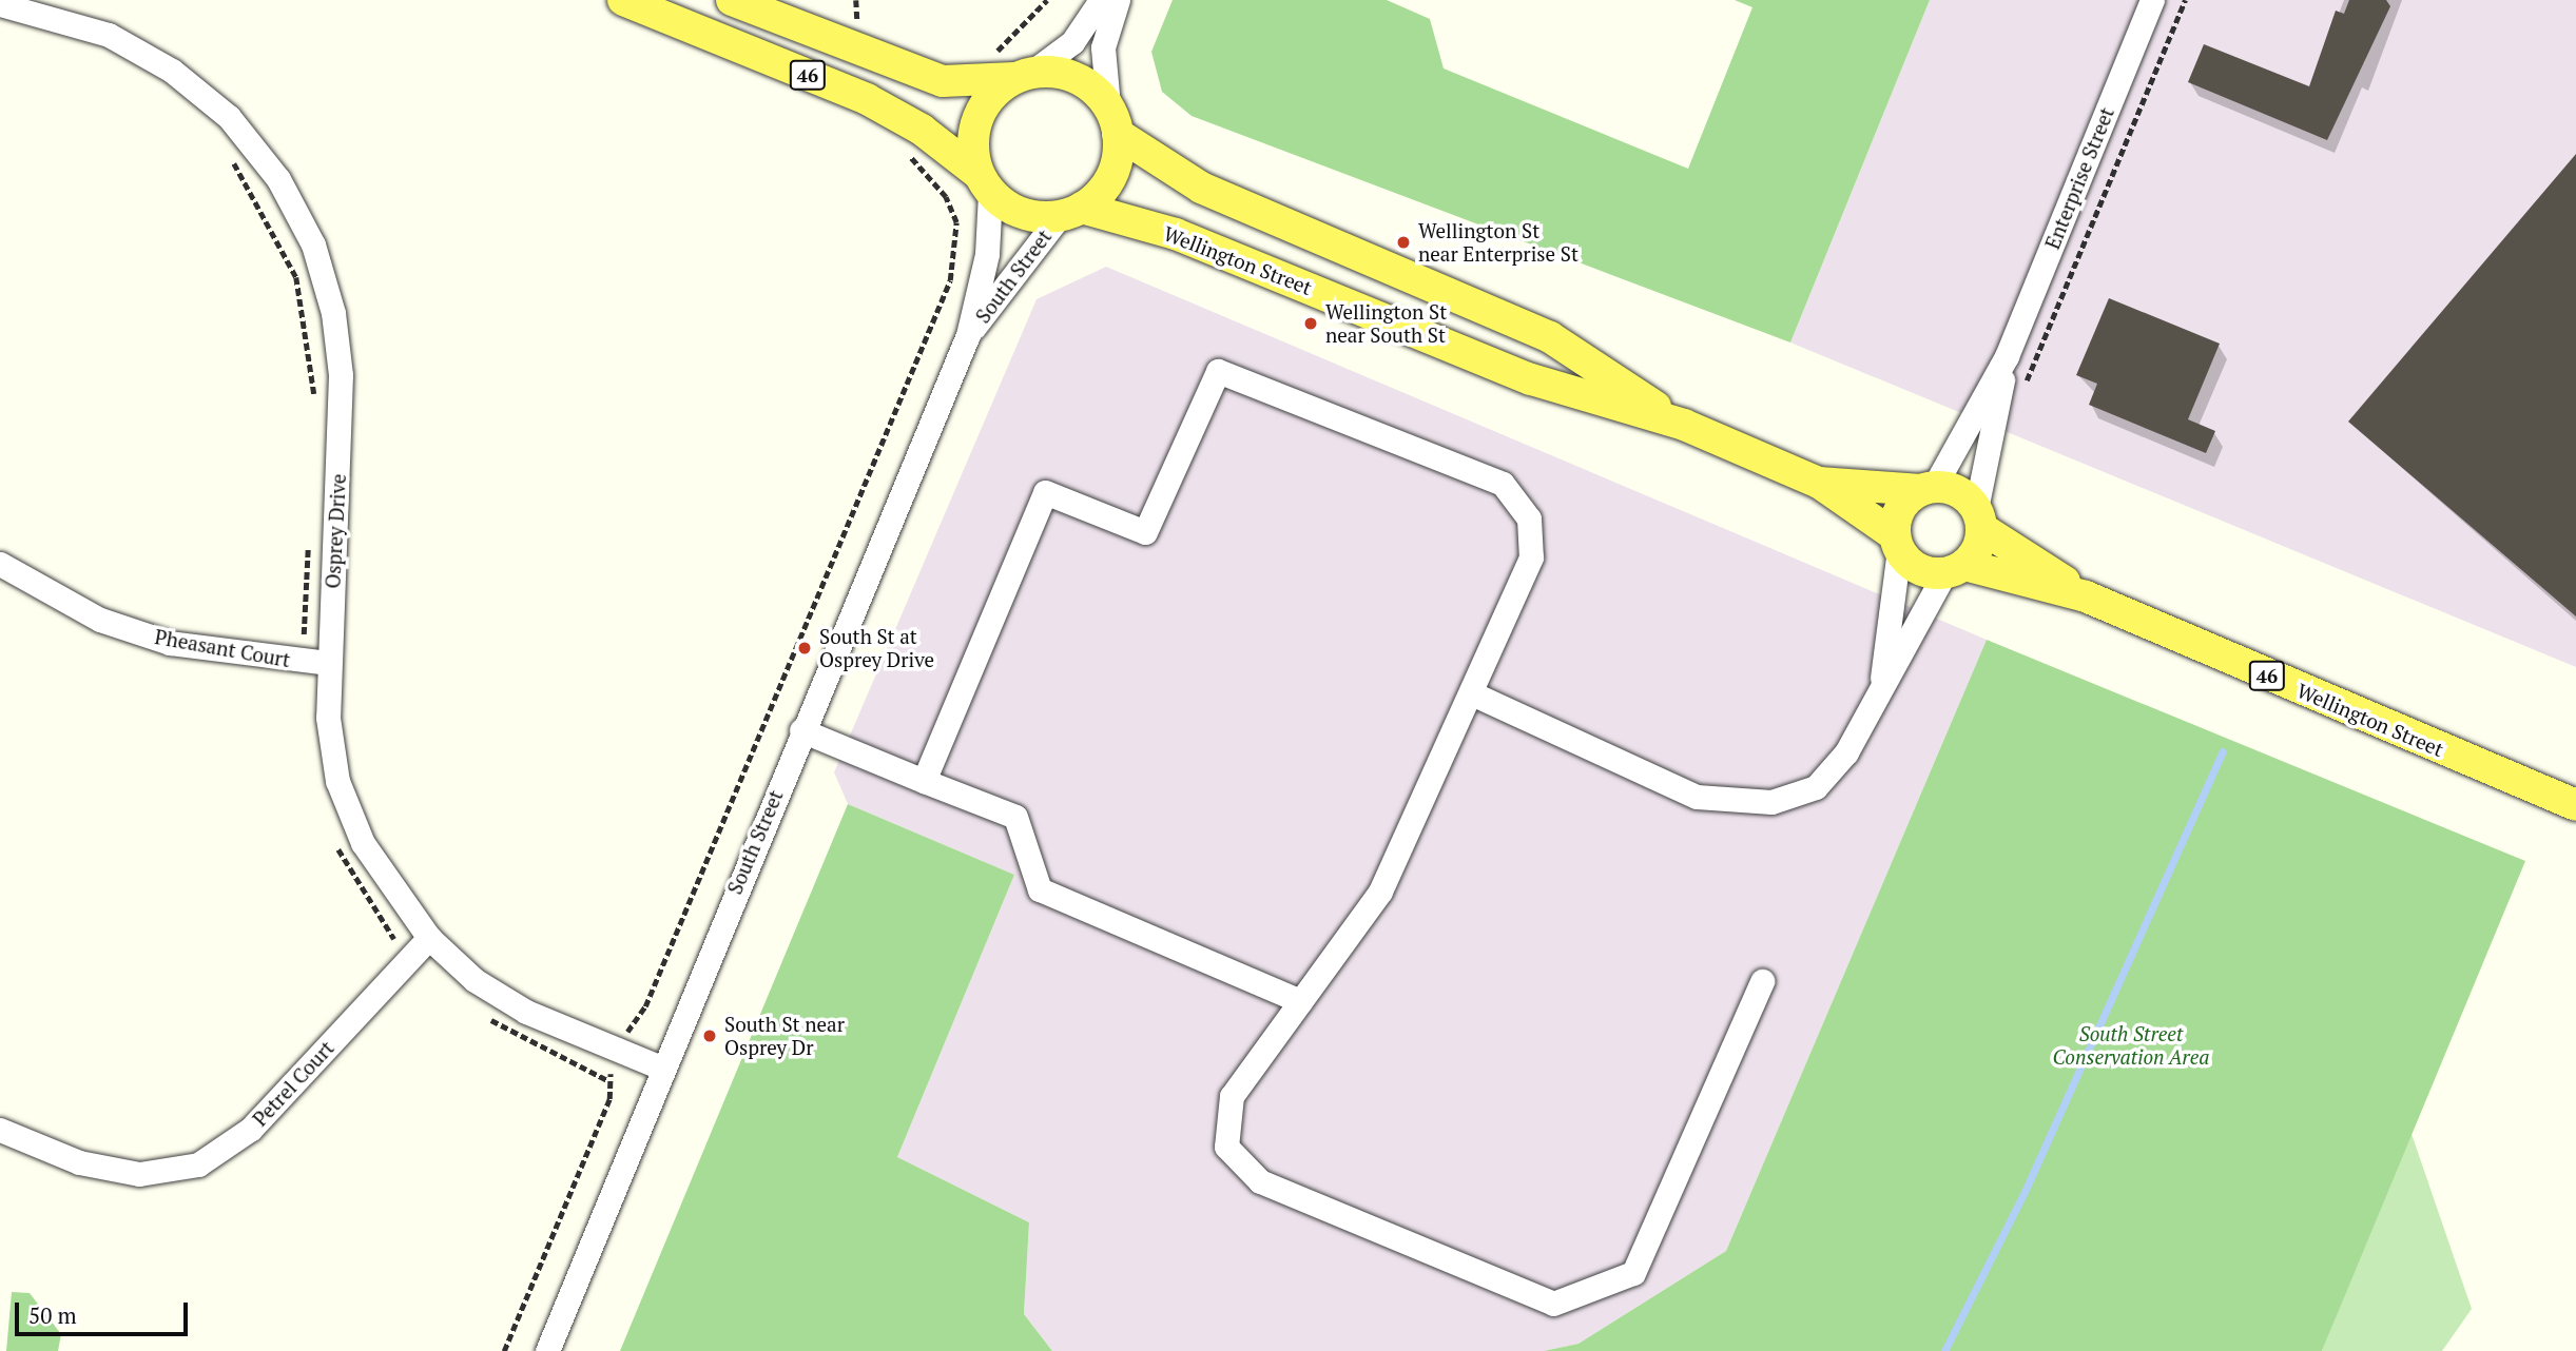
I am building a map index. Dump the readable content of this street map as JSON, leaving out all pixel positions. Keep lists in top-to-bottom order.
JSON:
{
  "streets": {
    "main road": ["46", "Wellington Street"],
    "street": [
      "Enterprise Street",
      "South Street",
      "Osprey Drive",
      "Pheasant Court",
      "Petrel Court"
    ]
  },
  "crossings": [
    ["46", "Enterprise Street"],
    ["46", "Wellington Street"],
    ["Enterprise Street", "Wellington Street"],
    ["Wellington Street", "South Street"],
    ["South Street", "Osprey Drive"],
    ["Osprey Drive", "Pheasant Court"],
    ["Osprey Drive", "Petrel Court"]
  ],
  "parks": ["South Street Conservation Area"],
  "places": [
    "Wellington St near Enterprise St",
    "Wellington St near South St",
    "South St at Osprey Drive",
    "South St near Osprey Dr"
  ],
  "scale_bar": "50 m"
}
